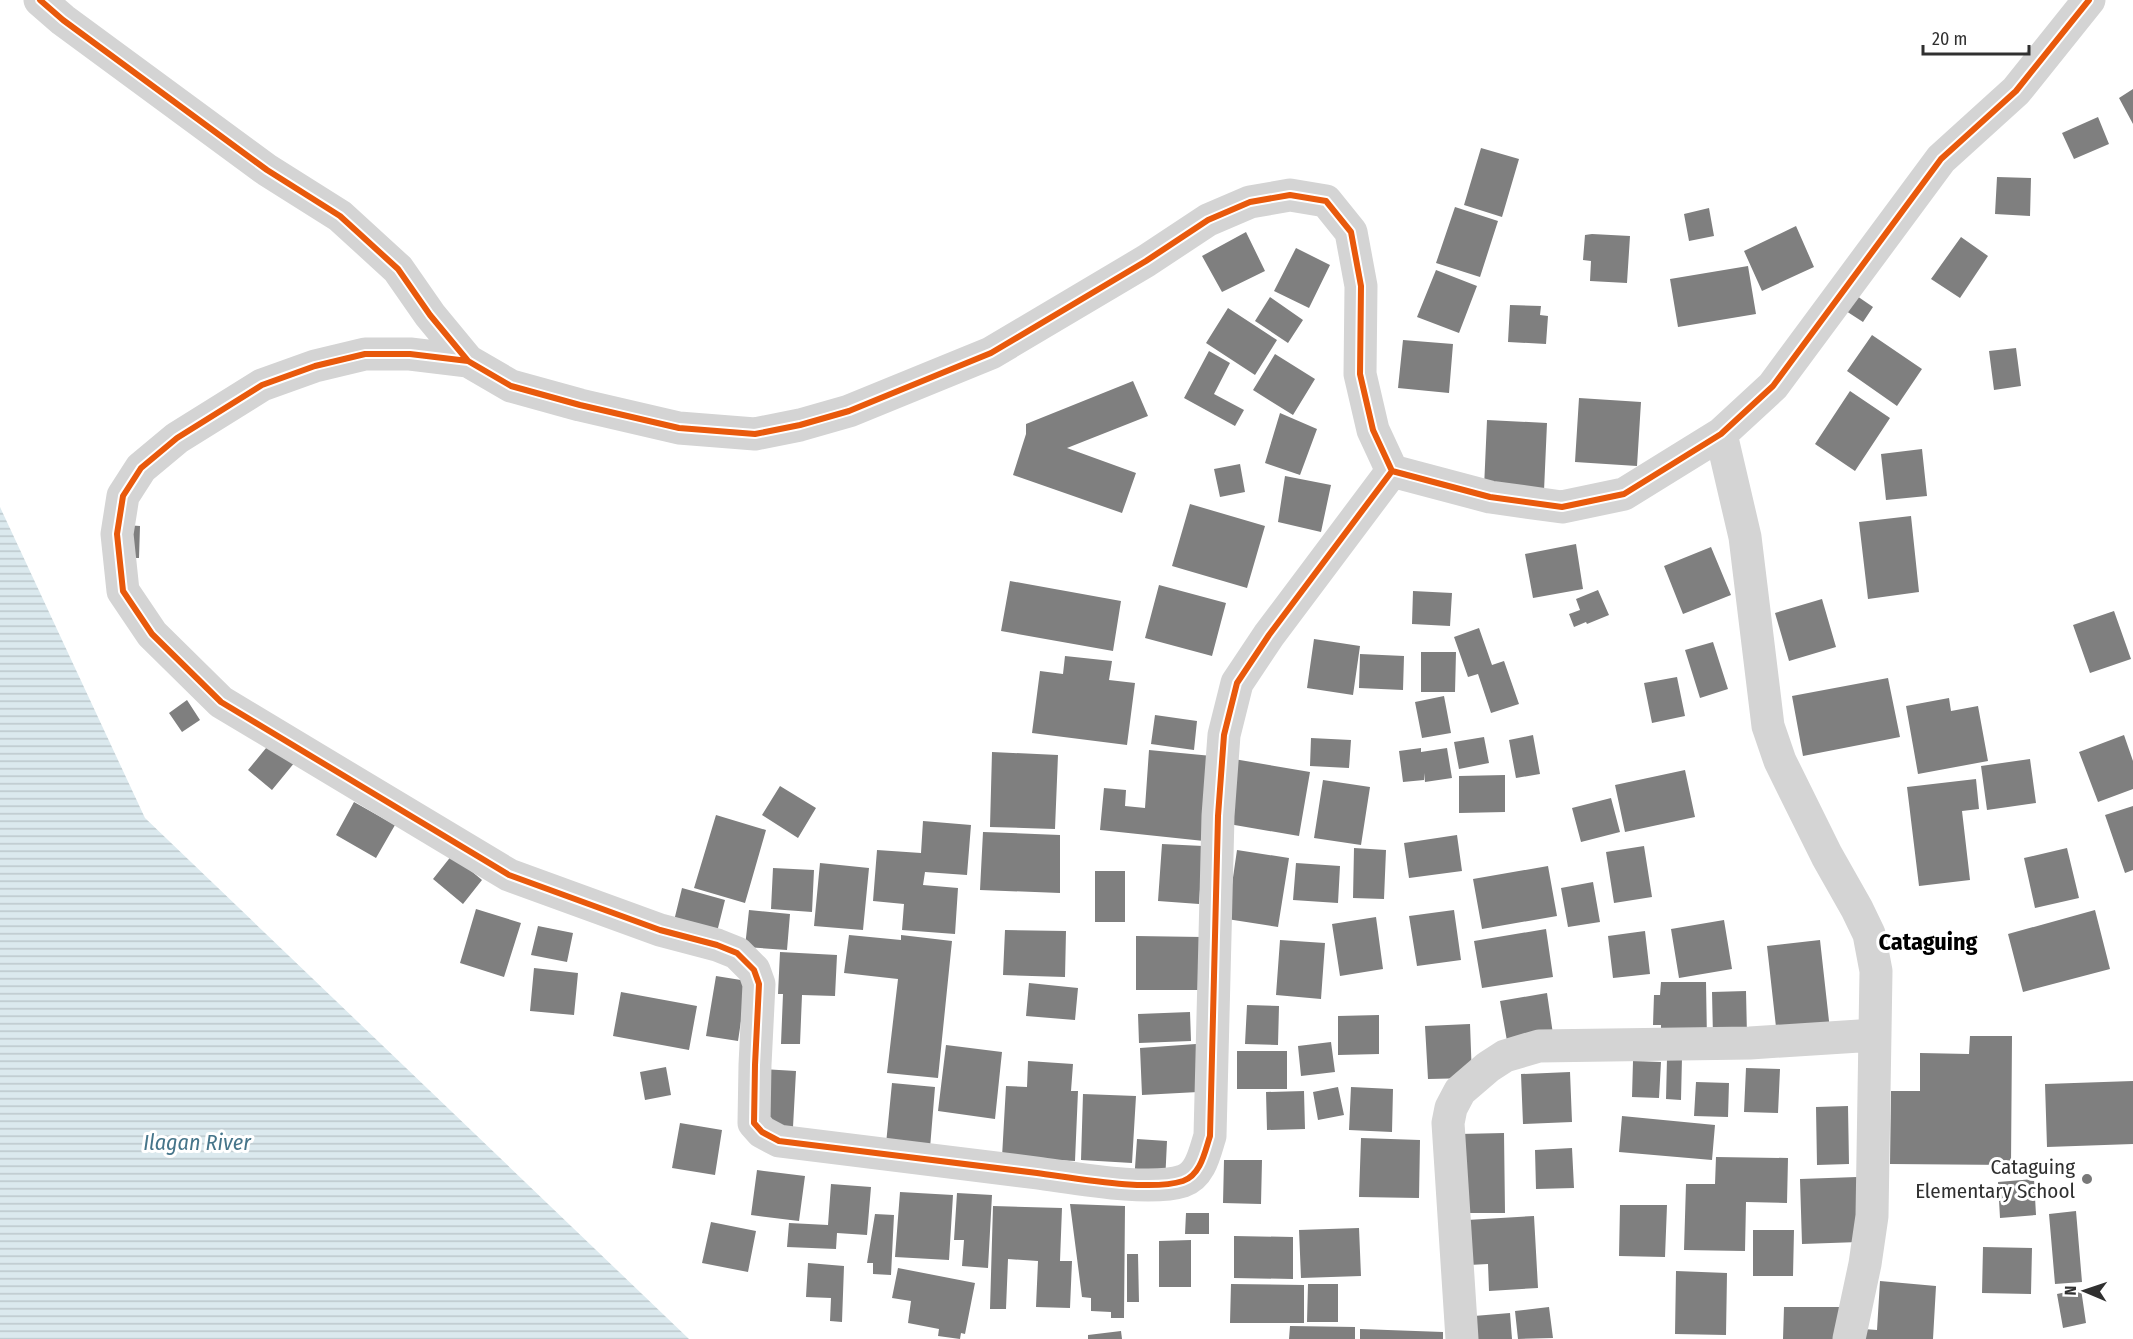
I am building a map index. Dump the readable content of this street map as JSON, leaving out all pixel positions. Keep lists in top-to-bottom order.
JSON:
{
  "districts": ["Cataguing"],
  "water": ["Ilagan River"],
  "places": ["Cataguing Elementary School"],
  "scale_bar": "20 m",
  "north": "left"
}
